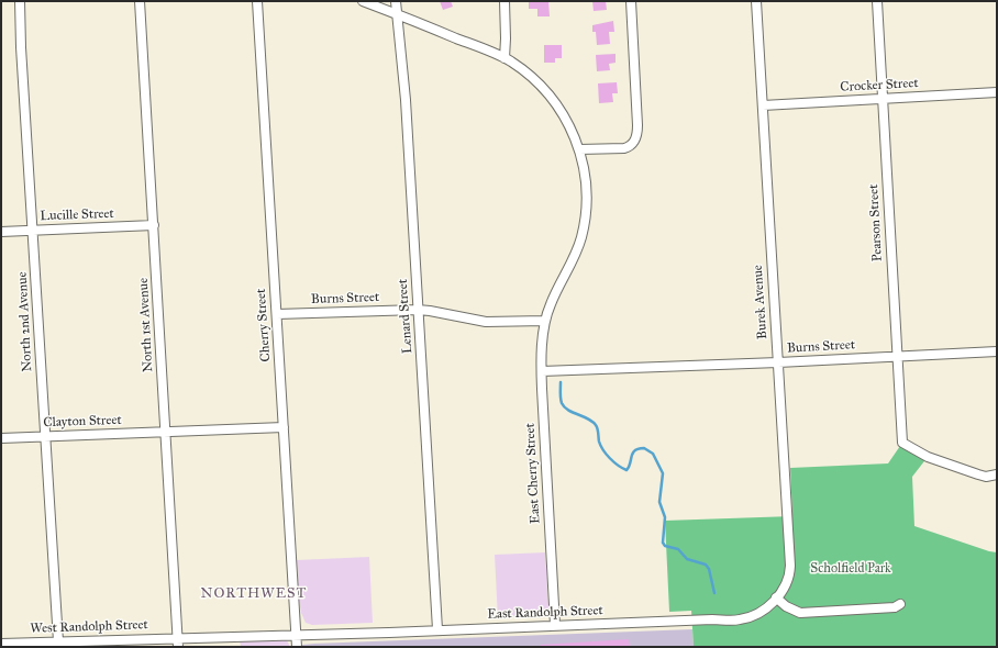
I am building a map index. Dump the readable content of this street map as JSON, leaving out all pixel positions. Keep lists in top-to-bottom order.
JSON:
{
  "streets": {
    "street": [
      "Crocker Street",
      "Lucille Street",
      "Pearson Street",
      "Burns Street",
      "Burek Avenue",
      "Lenard Street",
      "North 2nd Avenue",
      "North 1st Avenue",
      "Cherry Street",
      "Clayton Street",
      "East Cherry Street",
      "East Randolph Street",
      "West Randolph Street"
    ]
  },
  "crossings": [
    ["Crocker Street", "Pearson Street"],
    ["Crocker Street", "Burek Avenue"],
    ["Lucille Street", "North 2nd Avenue"],
    ["Lucille Street", "North 1st Avenue"],
    ["Pearson Street", "Burns Street"],
    ["Burns Street", "Burek Avenue"],
    ["Burns Street", "Lenard Street"],
    ["Burns Street", "Cherry Street"],
    ["Burns Street", "East Cherry Street"],
    ["Burek Avenue", "East Randolph Street"],
    ["Lenard Street", "East Cherry Street"],
    ["Lenard Street", "East Randolph Street"],
    ["North 2nd Avenue", "Clayton Street"],
    ["North 2nd Avenue", "West Randolph Street"],
    ["North 1st Avenue", "Clayton Street"],
    ["North 1st Avenue", "East Randolph Street"],
    ["North 1st Avenue", "West Randolph Street"],
    ["Cherry Street", "Clayton Street"],
    ["Cherry Street", "East Randolph Street"],
    ["East Cherry Street", "East Randolph Street"],
    ["East Randolph Street", "West Randolph Street"]
  ],
  "districts": ["NORTHWEST"],
  "parks": ["Scholfield Park"]
}
